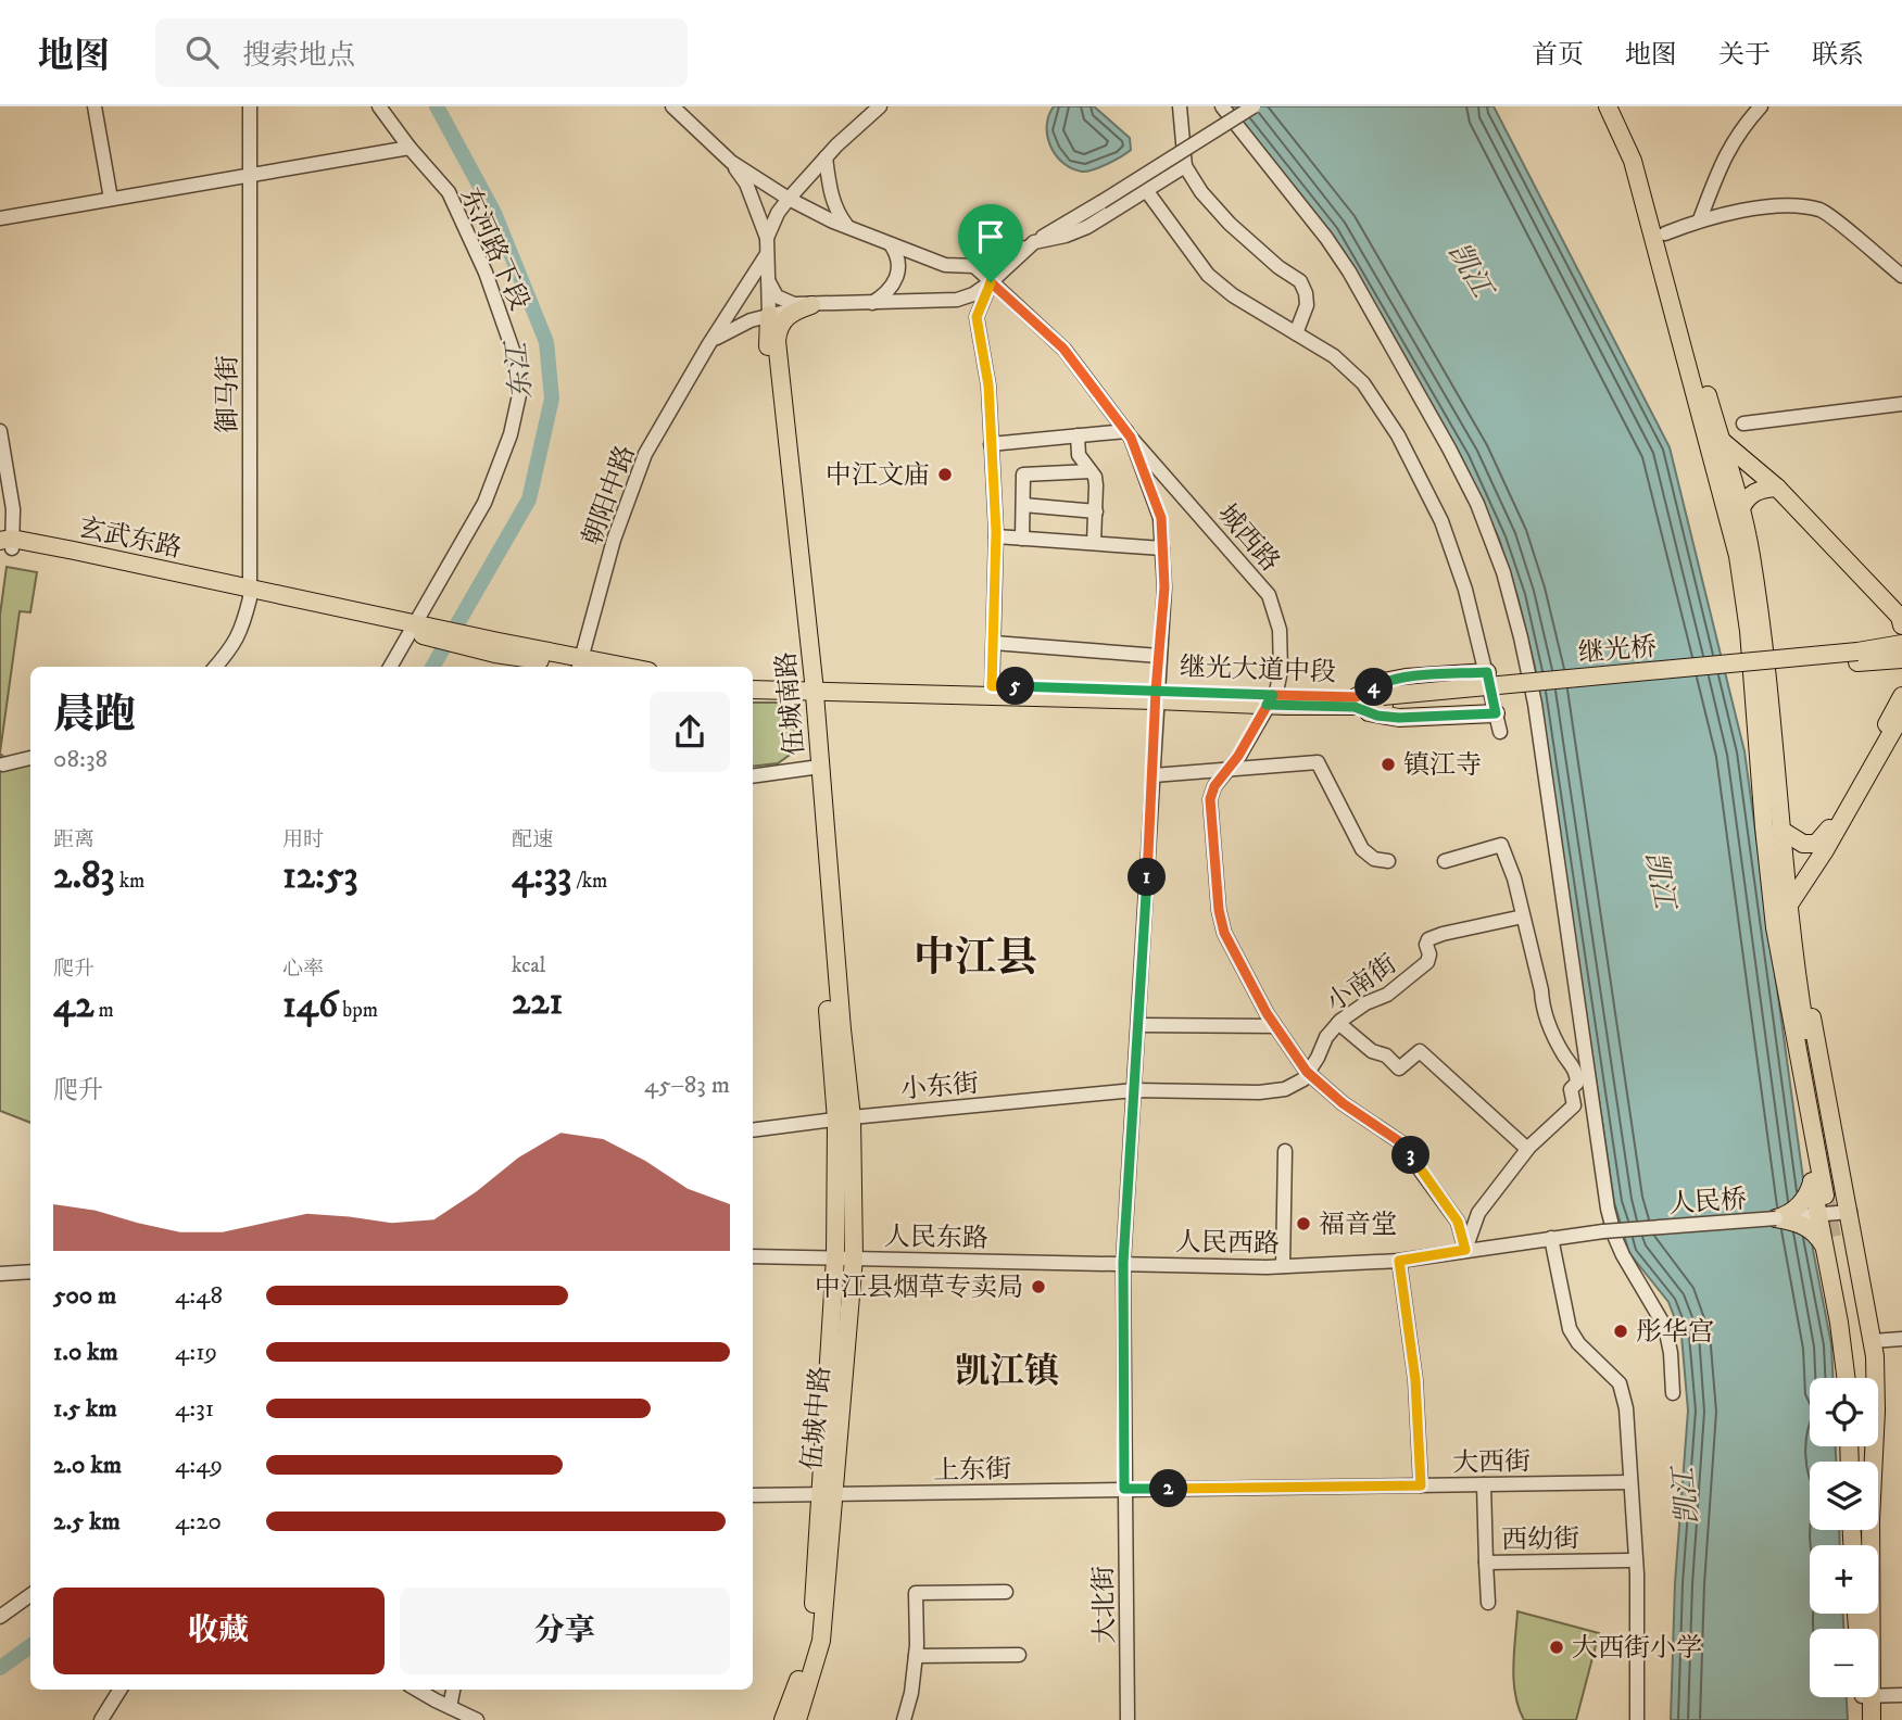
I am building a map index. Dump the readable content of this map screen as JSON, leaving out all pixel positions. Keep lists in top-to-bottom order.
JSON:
{
  "streets": {
    "main road": [
      "玄武东路",
      "继光桥",
      "继光大道中段",
      "伍城南路",
      "伍城中路"
    ],
    "street": [
      "东河路下段",
      "御马街",
      "朝阳中路",
      "城西路",
      "小南街",
      "小东街",
      "人民桥",
      "人民东路",
      "人民西路",
      "大西街",
      "上东街",
      "西幼街",
      "大北街"
    ]
  },
  "crossings": [
    ["东河路下段", "玄武东路"],
    ["御马街", "玄武东路"],
    ["朝阳中路", "玄武东路"],
    ["城西路", "继光大道中段"],
    ["城西路", "小南街"],
    ["城西路", "人民西路"],
    ["城西路", "大北街"],
    ["继光桥", "继光大道中段"],
    ["继光大道中段", "伍城南路"],
    ["继光大道中段", "大北街"],
    ["伍城南路", "小东街"],
    ["伍城南路", "伍城中路"],
    ["小南街", "小东街"],
    ["小南街", "大北街"],
    ["小东街", "伍城中路"],
    ["小东街", "大北街"],
    ["人民桥", "人民西路"],
    ["人民东路", "人民西路"],
    ["人民东路", "伍城中路"],
    ["人民东路", "大北街"],
    ["人民西路", "大北街"],
    ["伍城中路", "上东街"],
    ["大西街", "上东街"],
    ["大西街", "西幼街"],
    ["大西街", "大北街"],
    ["上东街", "大北街"]
  ],
  "districts": ["中江县", "凯江镇"],
  "water": ["凯江", "东江"],
  "places": [
    "中江文庙",
    "镇江寺",
    "福音堂",
    "中江县烟草专卖局",
    "彤华宫",
    "大西街小学"
  ],
  "page": {
    "header": "地图",
    "search": "搜索地点",
    "nav": [
      "首页",
      "地图",
      "关于",
      "联系"
    ],
    "pins": [
      "5",
      "4",
      "1",
      "3",
      "2"
    ],
    "heading": ["晨跑", "08:38"],
    "stats": [
      ["距离", "2.83 km"],
      ["用时", "12:53"],
      ["配速", "4:33 /km"],
      ["爬升", "42 m"],
      ["心率", "146 bpm"],
      ["kcal", "221"]
    ],
    "chart": ["爬升", "45–83 m"],
    "list": [
      {
        "name": "500 m",
        "note": "4:48"
      },
      {
        "name": "1.0 km",
        "note": "4:19"
      },
      {
        "name": "1.5 km",
        "note": "4:31"
      },
      {
        "name": "2.0 km",
        "note": "4:49"
      },
      {
        "name": "2.5 km",
        "note": "4:20"
      }
    ],
    "map_buttons": ["+", "−"],
    "buttons": ["收藏", "分享"]
  }
}
